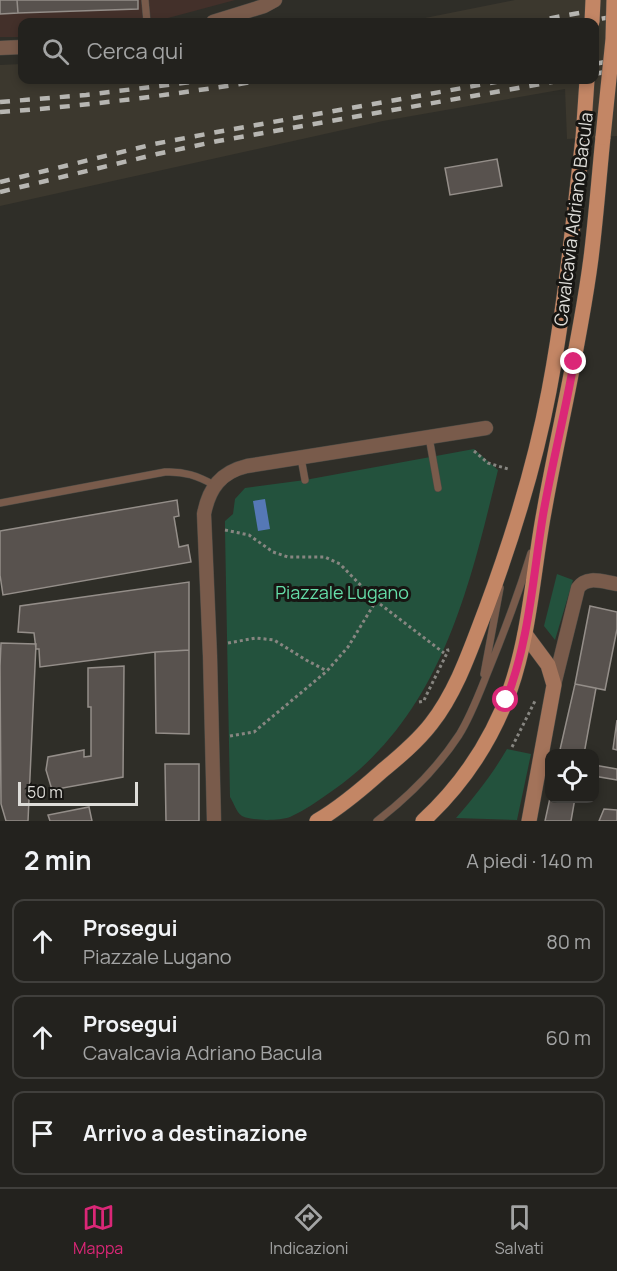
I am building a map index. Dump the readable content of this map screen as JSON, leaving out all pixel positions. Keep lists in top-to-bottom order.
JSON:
{
  "streets": {
    "main road": ["Cavalcavia Adriano Bacula"]
  },
  "parks": ["Piazzale Lugano"],
  "scale_bar": "50 m",
  "page": {
    "search": "Cerca qui",
    "scale": "50 m",
    "heading": ["2 min", "A piedi · 140 m"],
    "list": [
      ["Prosegui", "Piazzale Lugano", "80 m"],
      ["Prosegui", "Cavalcavia Adriano Bacula", "60 m"],
      "Arrivo a destinazione"
    ],
    "nav": ["Mappa", "Indicazioni", "Salvati"]
  }
}
